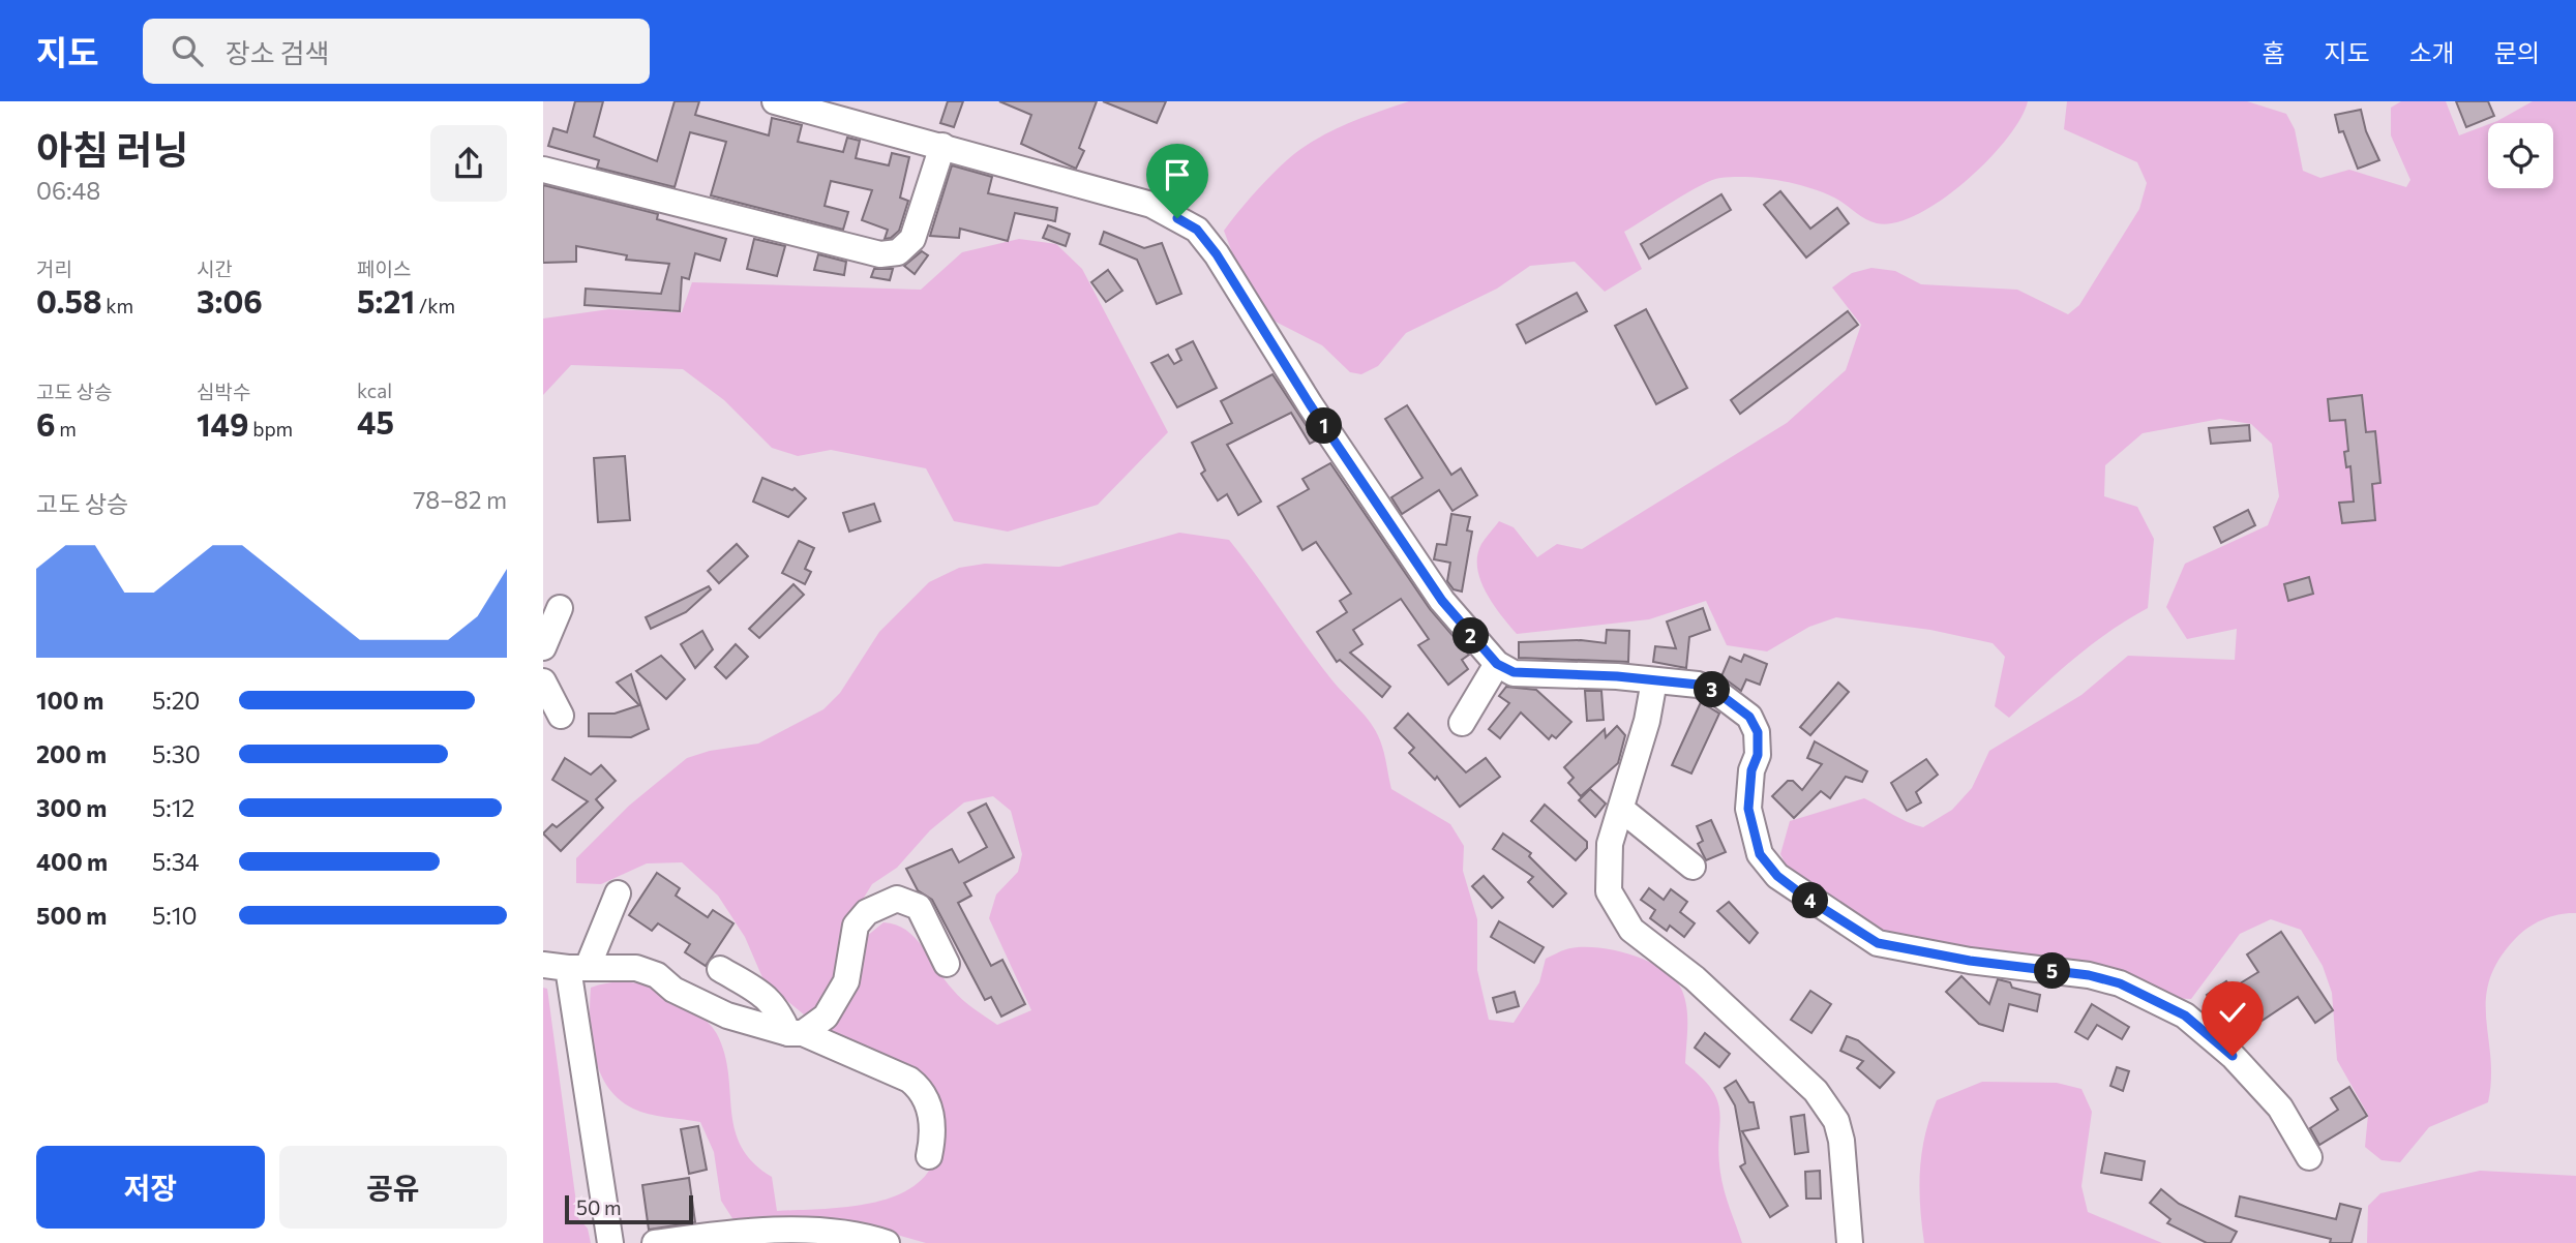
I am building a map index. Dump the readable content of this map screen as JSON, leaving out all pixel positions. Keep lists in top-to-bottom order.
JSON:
{
  "scale_bar": "50 m",
  "page": {
    "header": "지도",
    "search": "장소 검색",
    "nav": [
      "홈",
      "지도",
      "소개",
      "문의"
    ],
    "heading": ["아침 러닝", "06:48"],
    "stats": [
      ["거리", "0.58 km"],
      ["시간", "3:06"],
      ["페이스", "5:21 /km"],
      ["고도 상승", "6 m"],
      ["심박수", "149 bpm"],
      ["kcal", "45"]
    ],
    "pins": [
      "1",
      "2",
      "3",
      "4",
      "5"
    ],
    "chart": ["고도 상승", "78–82 m"],
    "list": [
      {
        "name": "100 m",
        "note": "5:20"
      },
      {
        "name": "200 m",
        "note": "5:30"
      },
      {
        "name": "300 m",
        "note": "5:12"
      },
      {
        "name": "400 m",
        "note": "5:34"
      },
      {
        "name": "500 m",
        "note": "5:10"
      }
    ],
    "buttons": ["저장", "공유"],
    "scale": "50 m"
  }
}
